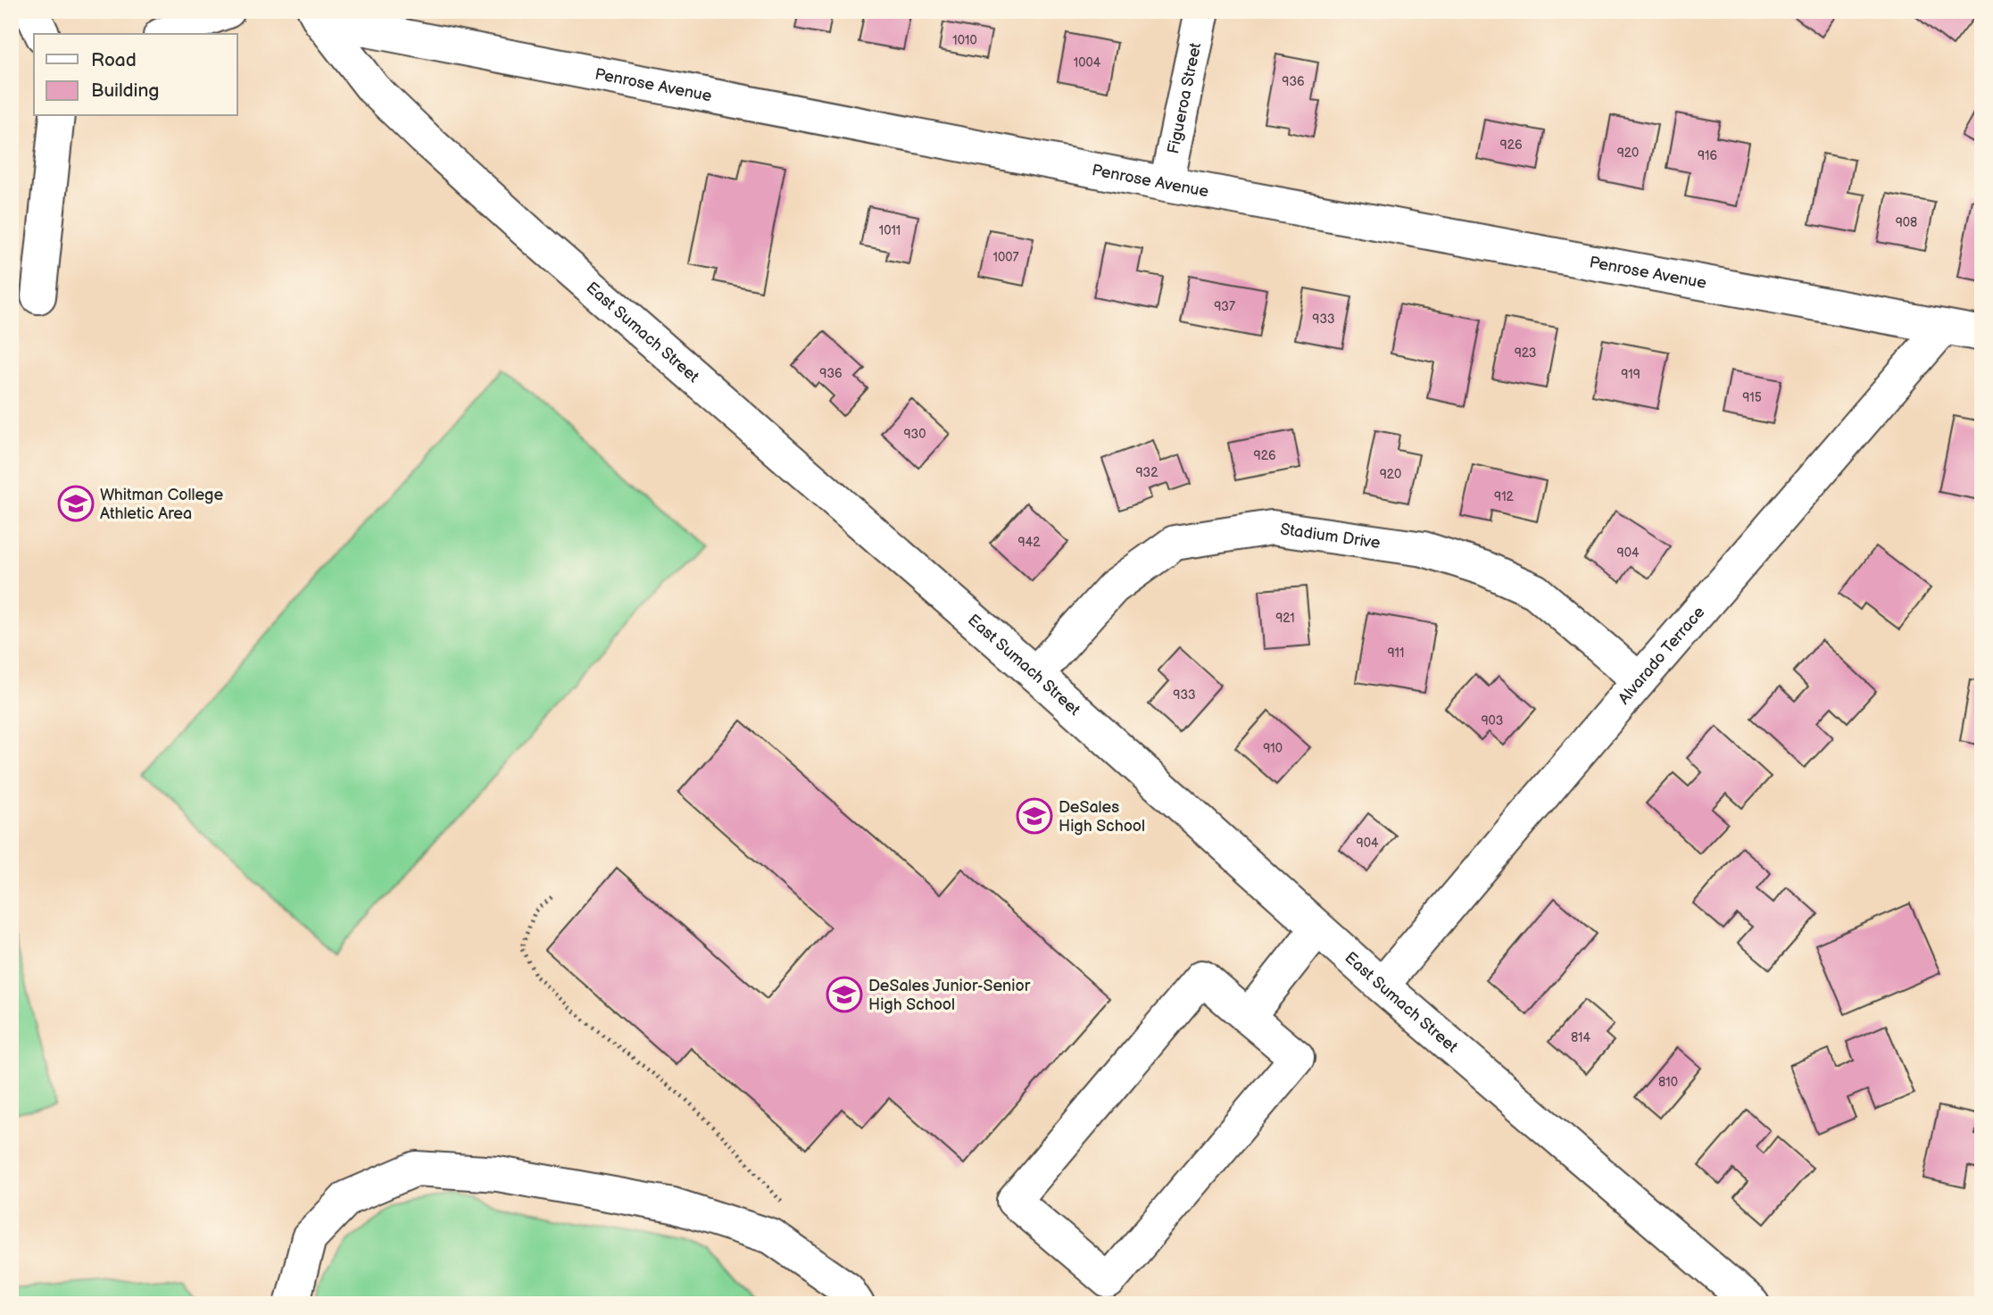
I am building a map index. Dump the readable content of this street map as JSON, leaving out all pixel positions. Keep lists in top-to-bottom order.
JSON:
{
  "streets": {
    "street": [
      "Penrose Avenue",
      "Figueroa Street",
      "East Sumach Street",
      "Stadium Drive",
      "Alvarado Terrace"
    ]
  },
  "crossings": [
    ["Penrose Avenue", "Figueroa Street"],
    ["Penrose Avenue", "East Sumach Street"],
    ["Penrose Avenue", "Alvarado Terrace"],
    ["East Sumach Street", "Stadium Drive"],
    ["East Sumach Street", "Alvarado Terrace"],
    ["Stadium Drive", "Alvarado Terrace"]
  ],
  "places": {
    "school or university": ["Whitman College Athletic Area", "DeSales High School", "DeSales Junior-Senior High School"]
  },
  "house_numbers": [
    "1010",
    "1004",
    "936",
    "926",
    "920",
    "916",
    "908",
    "1011",
    "1007",
    "937",
    "933",
    "923",
    "936",
    "919",
    "915",
    "930",
    "926",
    "932",
    "920",
    "912",
    "942",
    "904",
    "921",
    "911",
    "933",
    "903",
    "910",
    "904",
    "814",
    "810"
  ],
  "legend": ["Road", "Building"]
}
